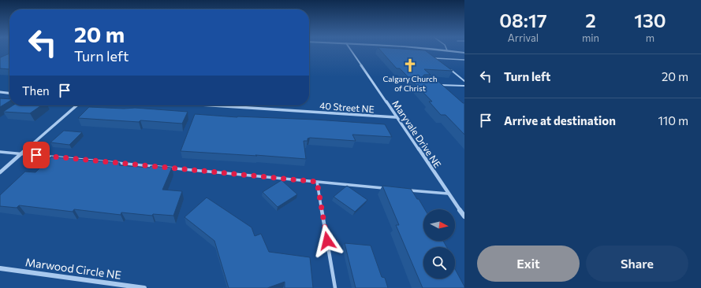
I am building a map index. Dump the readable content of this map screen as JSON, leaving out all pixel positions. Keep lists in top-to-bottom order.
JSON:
{
  "streets": {
    "street": ["40 Street NE", "Maryvale Drive NE", "Marwood Circle NE"]
  },
  "crossings": [
    ["40 Street NE", "Maryvale Drive NE"]
  ],
  "places": {
    "church": ["Calgary Church of Christ"]
  },
  "north": "right",
  "page": {
    "eta": [
      "08:17",
      "Arrival",
      "2",
      "min",
      "130",
      "m"
    ],
    "turn": ["20 m", "Turn left"],
    "list": [
      {
        "name": "Turn left",
        "value": "20 m"
      },
      {
        "name": "Arrive at destination",
        "value": "110 m"
      }
    ],
    "then": "Then",
    "buttons": ["Exit", "Share"]
  }
}
